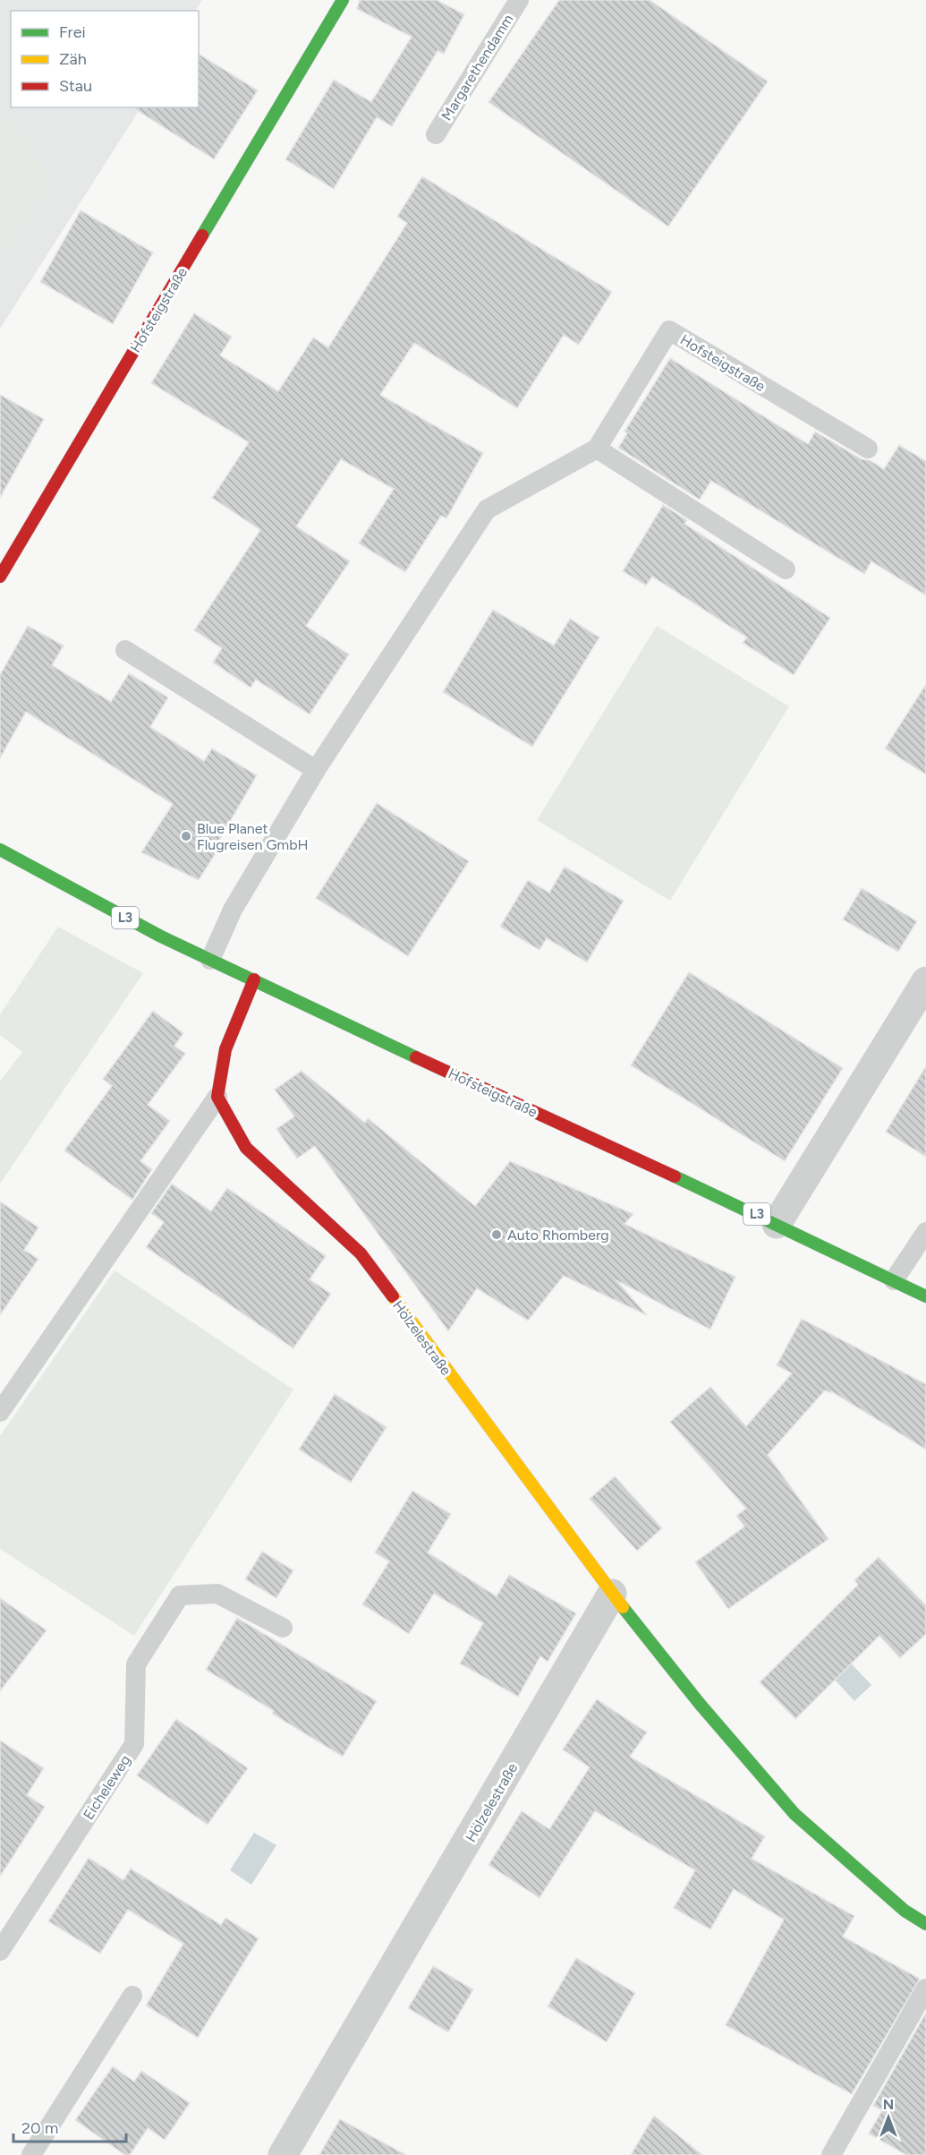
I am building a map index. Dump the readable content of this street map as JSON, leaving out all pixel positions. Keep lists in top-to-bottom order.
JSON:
{
  "streets": {
    "street": ["Hofsteigstraße", "L3", "Hölzelestraße"],
    "lane": ["Margarethendamm", "Eicheleweg"]
  },
  "places": ["Blue Planet Flugreisen GmbH", "Auto Rhomberg"],
  "legend": ["Frei", "Zäh", "Stau"],
  "scale_bar": "20 m",
  "north": "top"
}
